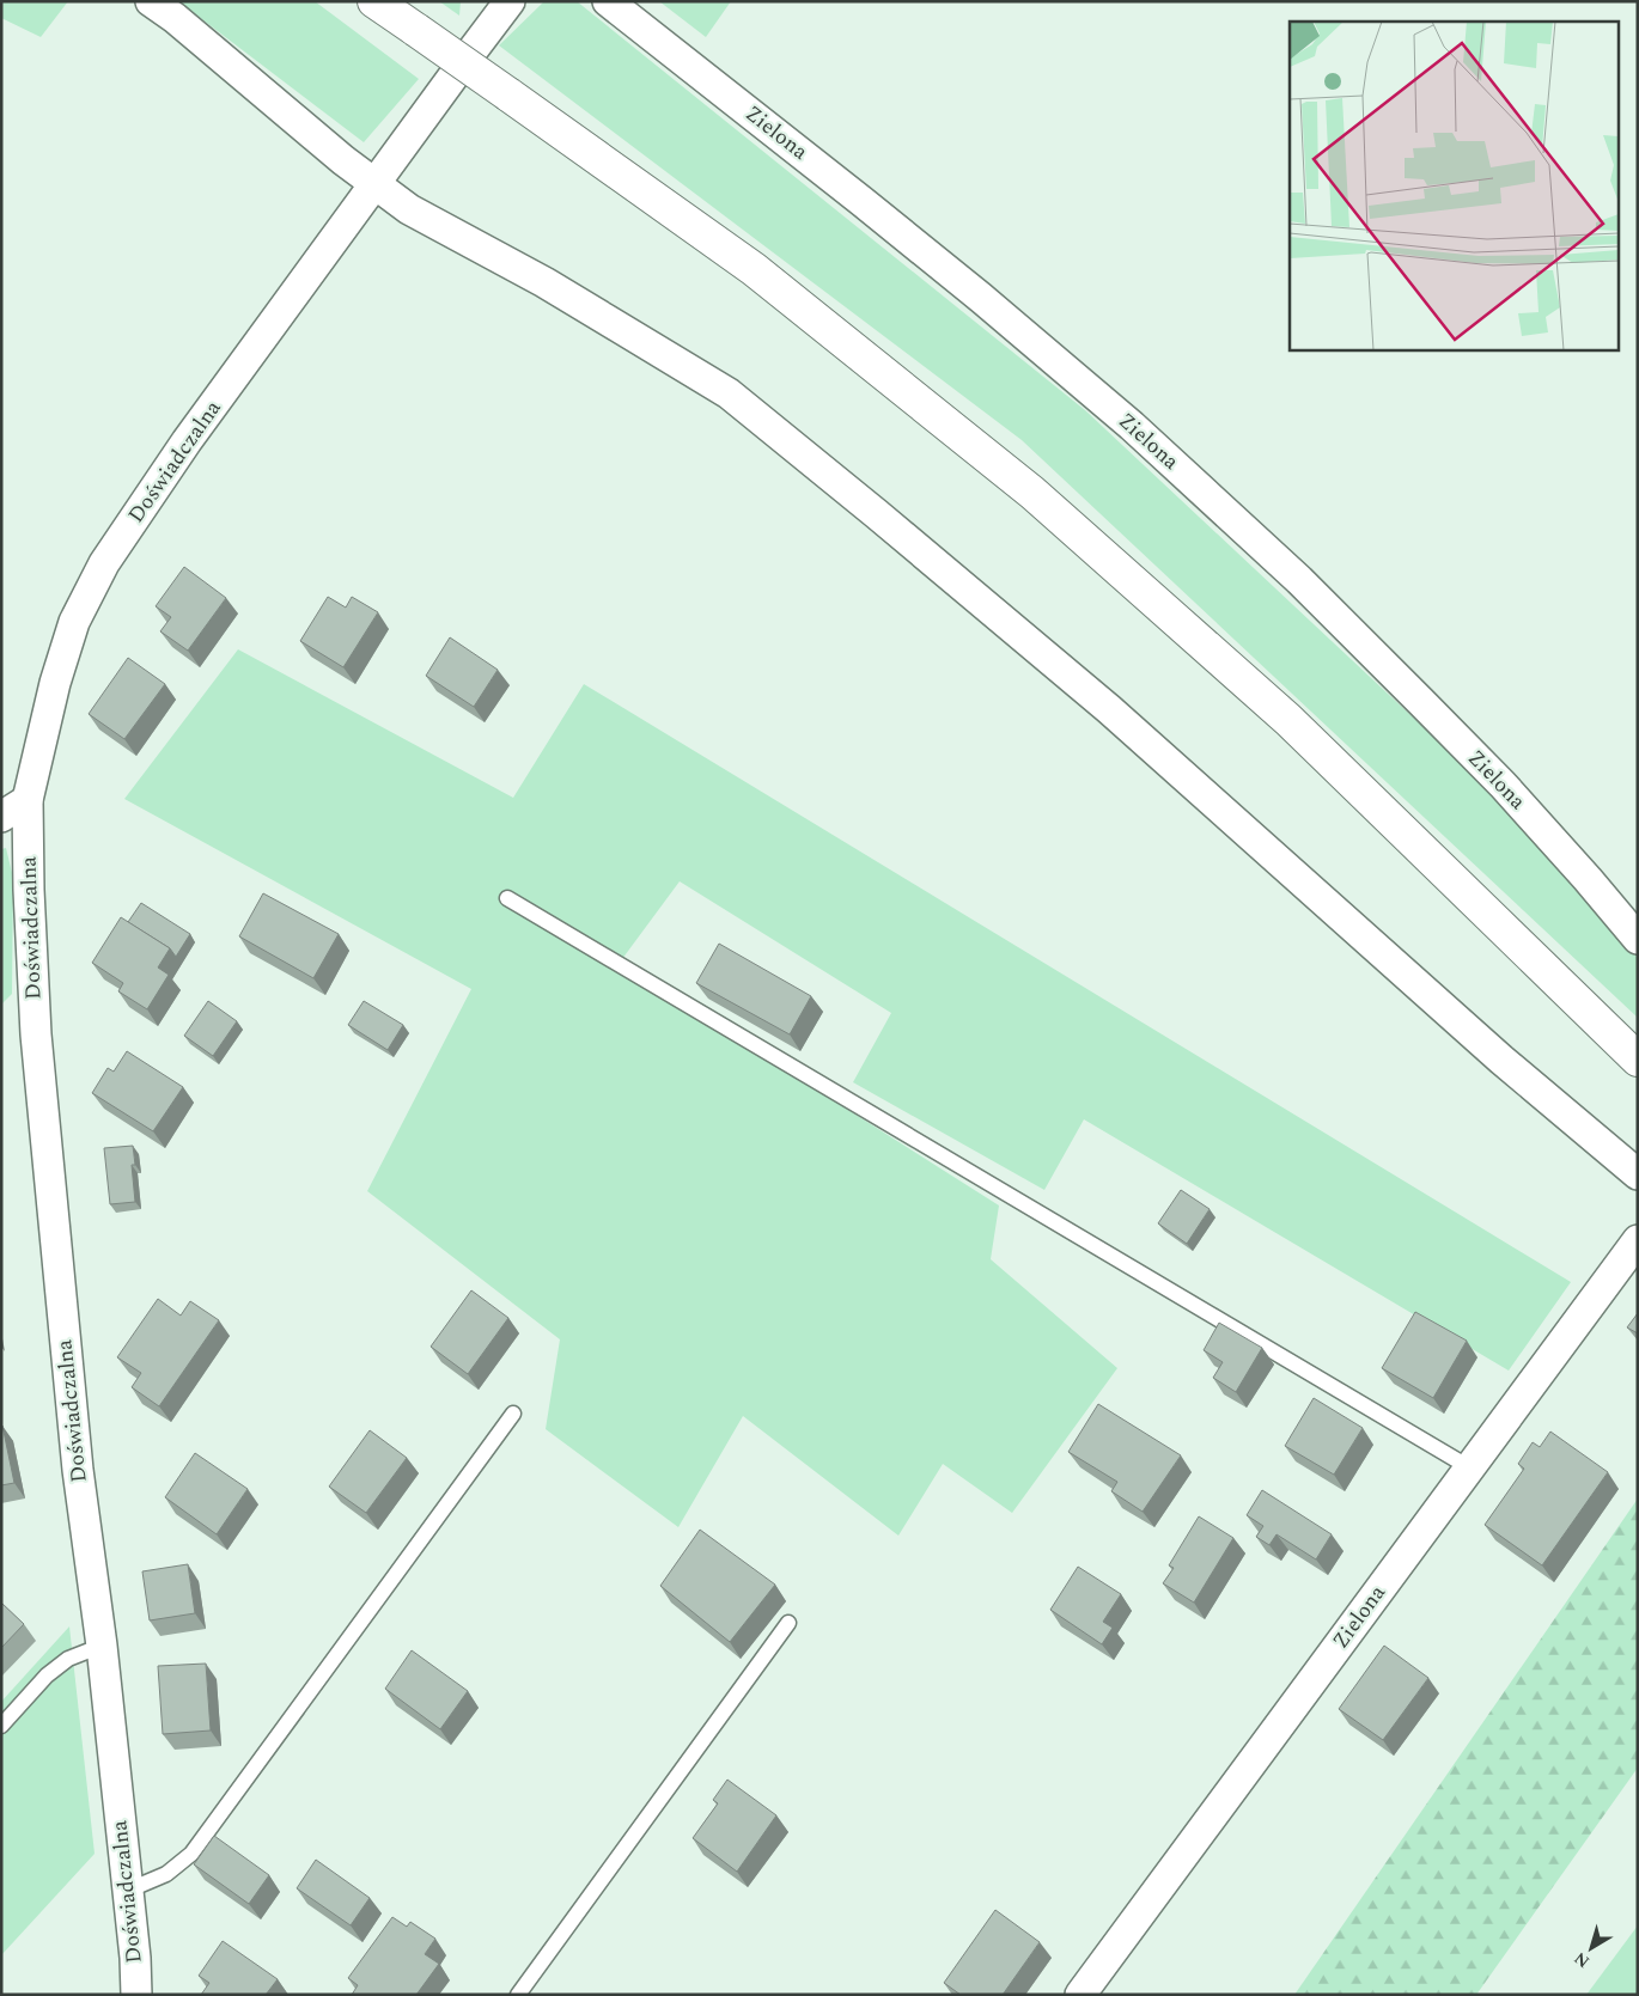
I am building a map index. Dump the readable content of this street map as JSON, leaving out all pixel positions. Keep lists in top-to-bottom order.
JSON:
{
  "streets": {
    "street": ["Zielona", "Doświadczalna"]
  },
  "north": "bottom left"
}
